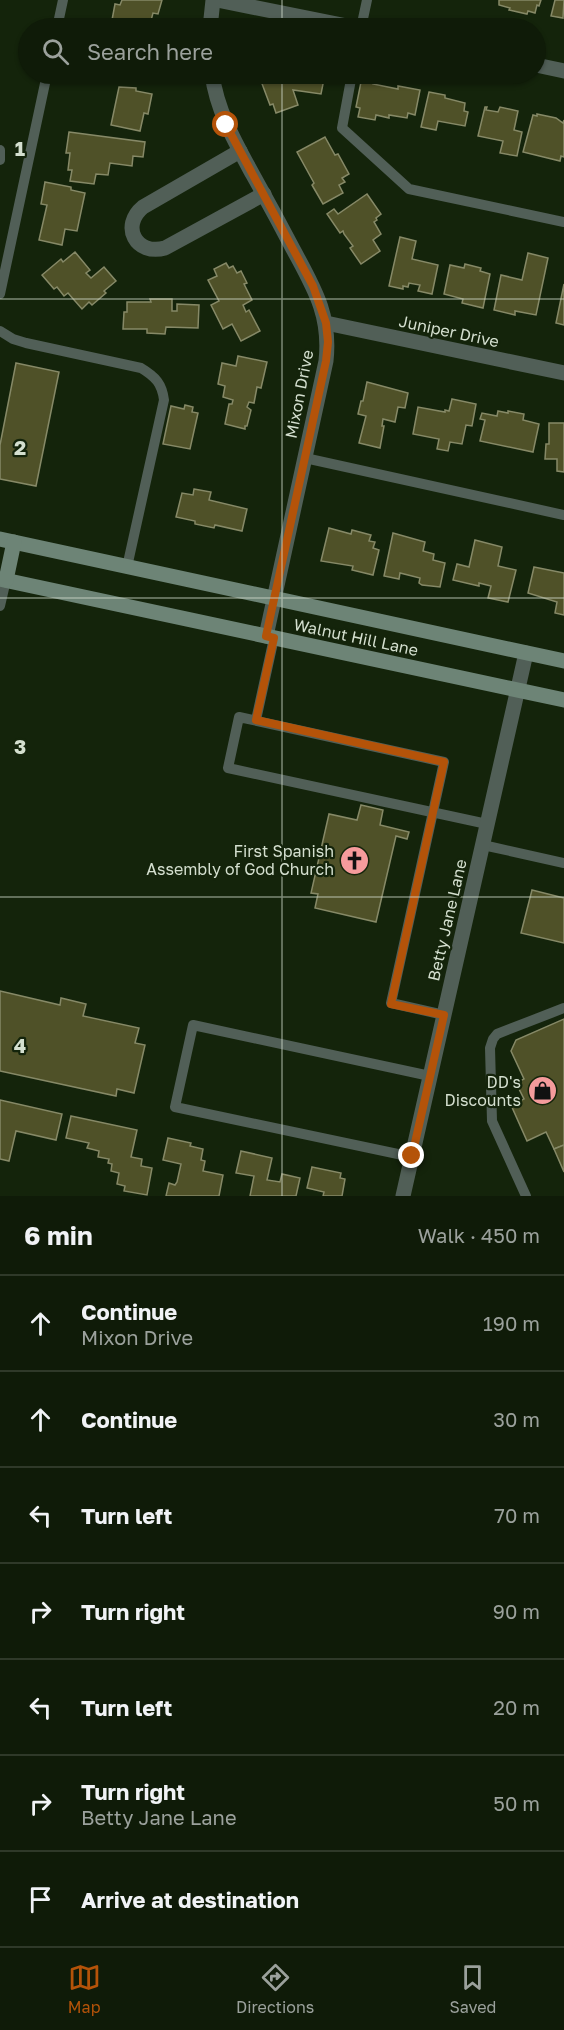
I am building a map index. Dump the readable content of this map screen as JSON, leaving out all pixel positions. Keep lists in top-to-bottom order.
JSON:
{
  "streets": {
    "main road": ["Walnut Hill Lane"],
    "street": ["Juniper Drive", "Mixon Drive", "Betty Jane Lane"]
  },
  "crossings": [
    ["Juniper Drive", "Mixon Drive"],
    ["Mixon Drive", "Walnut Hill Lane"],
    ["Walnut Hill Lane", "Betty Jane Lane"]
  ],
  "places": {
    "church": ["First Spanish Assembly of God Church"],
    "shop": ["DD's Discounts"]
  },
  "page": {
    "search": "Search here",
    "heading": ["6 min", "Walk · 450 m"],
    "list": [
      ["Continue", "Mixon Drive", "190 m"],
      ["Continue", "30 m"],
      ["Turn left", "70 m"],
      ["Turn right", "90 m"],
      ["Turn left", "20 m"],
      ["Turn right", "Betty Jane Lane", "50 m"],
      "Arrive at destination"
    ],
    "nav": ["Map", "Directions", "Saved"]
  },
  "grid": {
    "rows": [
      "1",
      "2",
      "3",
      "4"
    ]
  }
}
